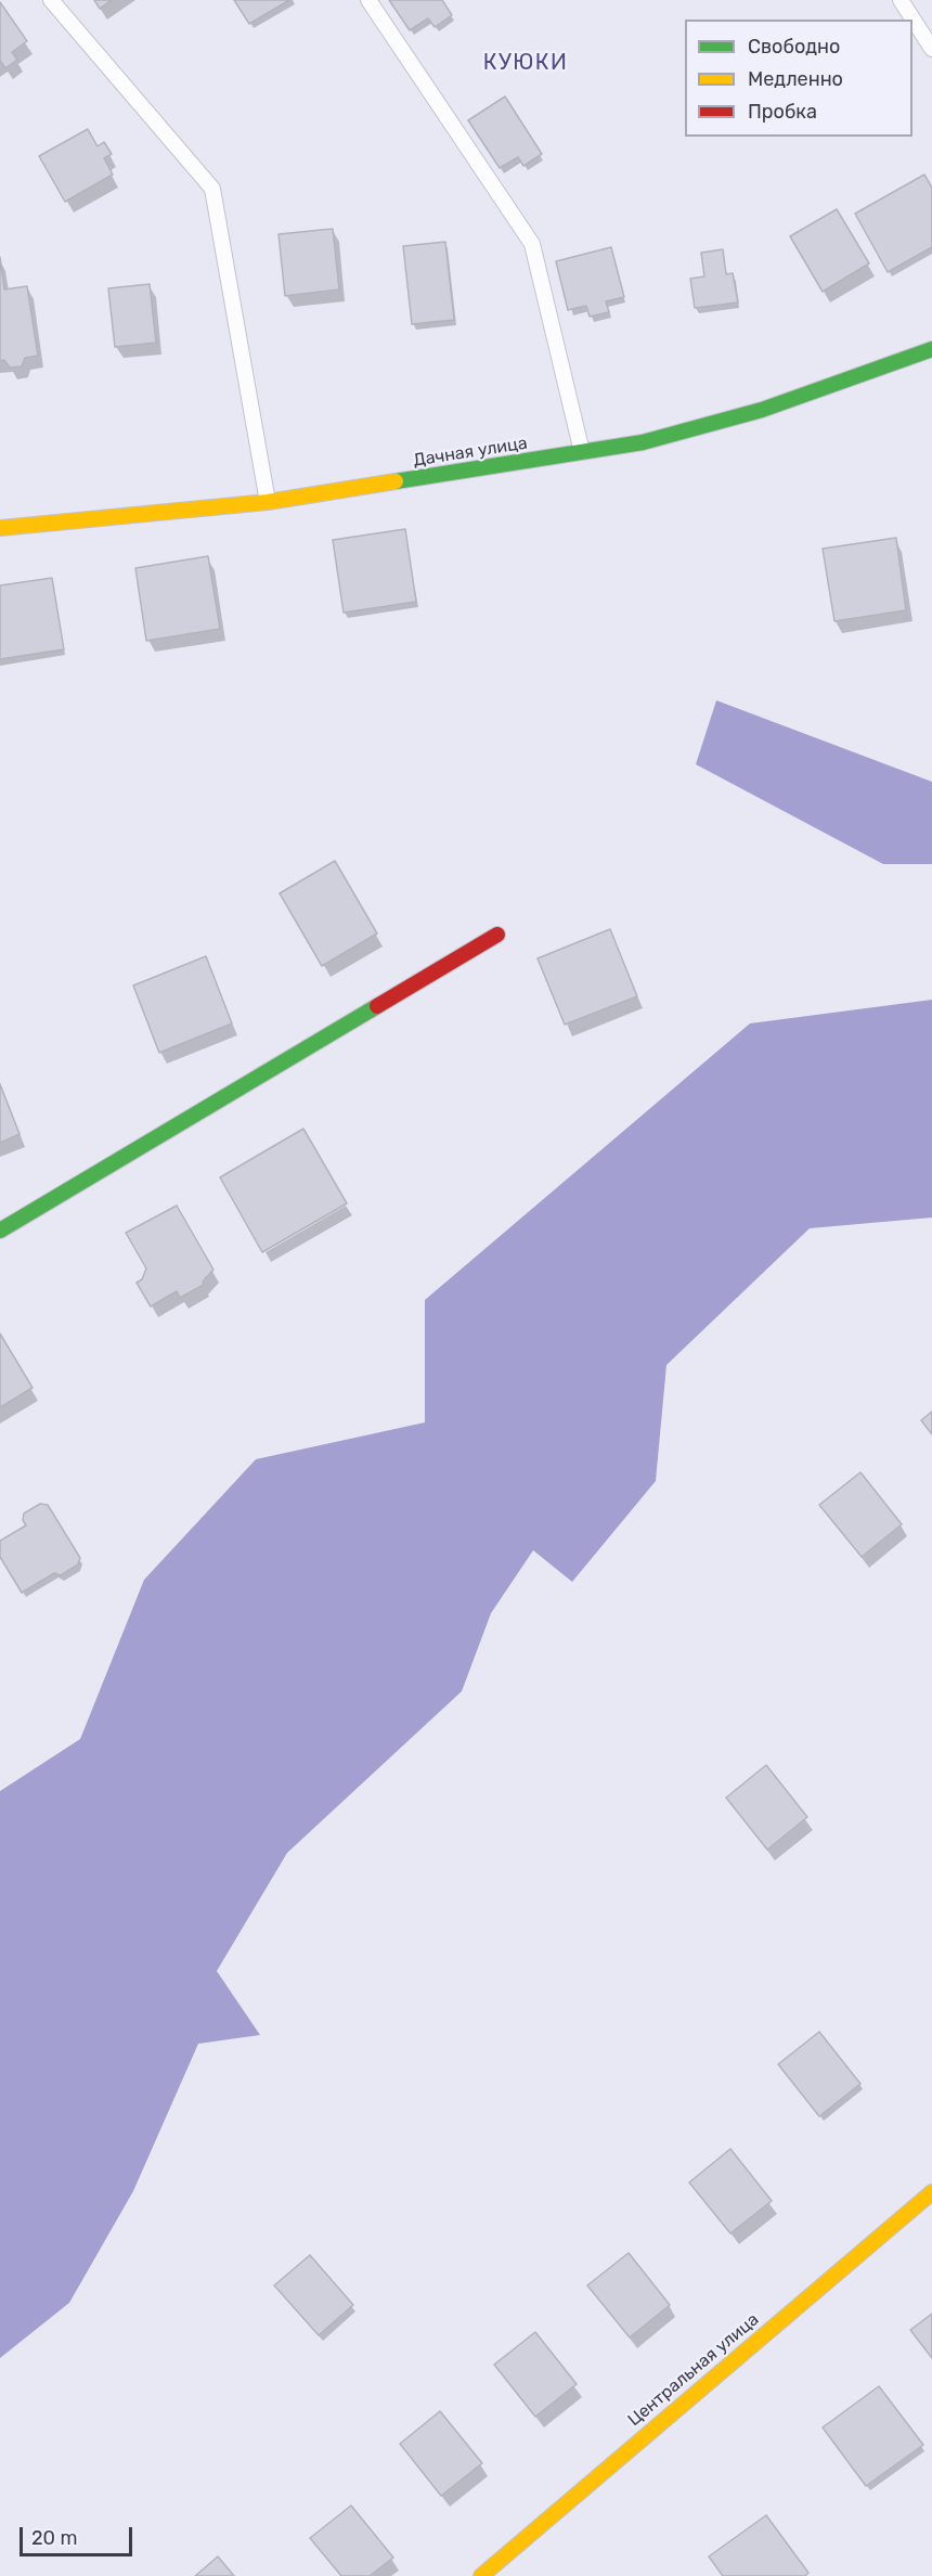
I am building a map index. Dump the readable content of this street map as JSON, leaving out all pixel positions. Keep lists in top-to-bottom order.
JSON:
{
  "streets": {
    "street": ["Дачная улица", "Центральная улица"]
  },
  "districts": ["КУЮКИ"],
  "legend": ["Свободно", "Медленно", "Пробка"],
  "scale_bar": "20 m"
}
